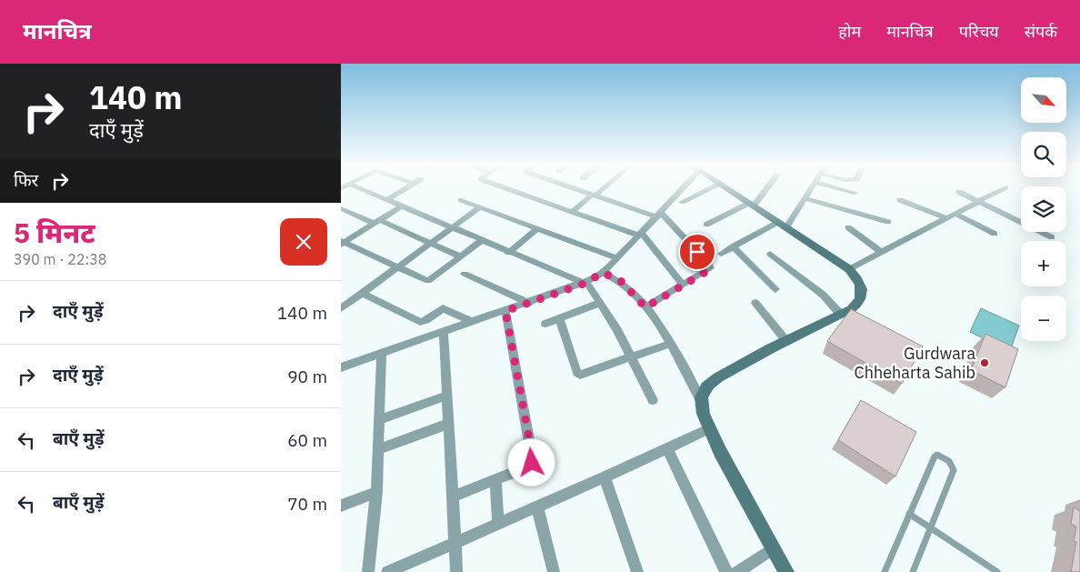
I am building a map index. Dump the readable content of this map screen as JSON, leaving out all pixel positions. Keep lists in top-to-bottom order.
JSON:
{
  "places": ["Gurdwara Chheharta Sahib"],
  "north": "bottom right",
  "page": {
    "header": "मानचित्र",
    "nav": [
      "होम",
      "मानचित्र",
      "परिचय",
      "संपर्क"
    ],
    "turn": ["140 m", "दाएँ मुड़ें"],
    "map_buttons": ["+", "−"],
    "then": "फिर",
    "heading": ["5 मिनट", "390 m · 22:38"],
    "list": [
      {
        "name": "दाएँ मुड़ें",
        "value": "140 m"
      },
      {
        "name": "दाएँ मुड़ें",
        "value": "90 m"
      },
      {
        "name": "बाएँ मुड़ें",
        "value": "60 m"
      },
      {
        "name": "बाएँ मुड़ें",
        "value": "70 m"
      }
    ]
  }
}
